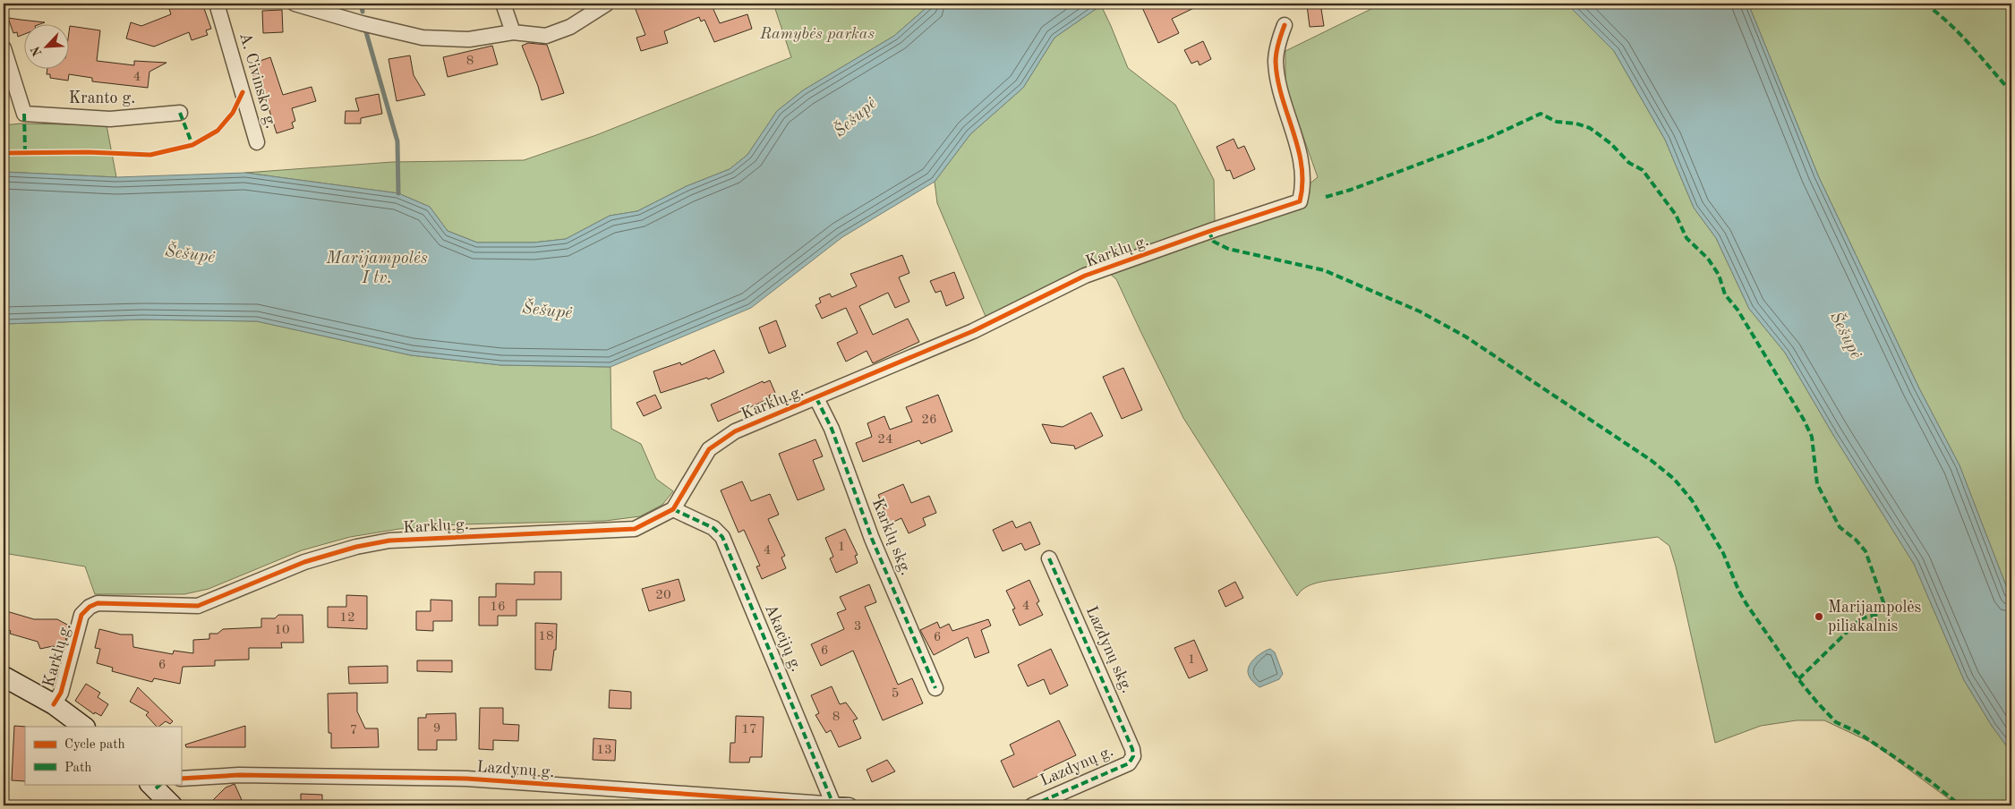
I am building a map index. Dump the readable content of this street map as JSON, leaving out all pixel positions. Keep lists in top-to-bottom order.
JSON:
{
  "streets": {
    "street": [
      "A. Civinsko g.",
      "Kranto g.",
      "Karklų g.",
      "Karklų skg.",
      "Akacijų g.",
      "Lazdynų skg.",
      "Lazdynų g."
    ]
  },
  "crossings": [
    ["Karklų g.", "Karklų skg."],
    ["Karklų g.", "Akacijų g."],
    ["Akacijų g.", "Lazdynų g."],
    ["Lazdynų skg.", "Lazdynų g."]
  ],
  "water": ["Šešupė", "Marijampolės I tv."],
  "parks": ["Ramybės parkas"],
  "places": ["Marijampolės piliakalnis"],
  "house_numbers": [
    "8",
    "4",
    "26",
    "24",
    "1",
    "4",
    "20",
    "4",
    "16",
    "12",
    "3",
    "10",
    "18",
    "6",
    "6",
    "1",
    "6",
    "5",
    "8",
    "9",
    "17",
    "7",
    "13"
  ],
  "legend": ["Cycle path", "Path"],
  "north": "bottom left"
}
